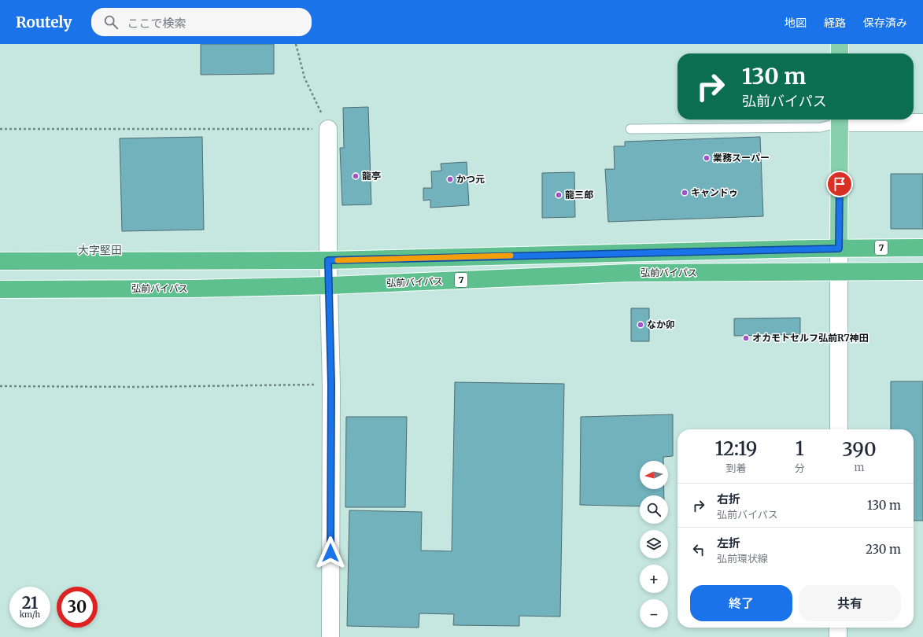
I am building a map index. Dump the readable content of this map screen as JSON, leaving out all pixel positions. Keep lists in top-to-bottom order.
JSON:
{
  "streets": {
    "highway": ["7", "弘前バイパス"]
  },
  "districts": ["大字堅田"],
  "places": [
    "業務スーパー",
    "龍亭",
    "かつ元",
    "キャンドゥ",
    "龍三郎",
    "なか卯",
    "オカモトセルフ弘前R7神田"
  ],
  "north": "left",
  "page": {
    "header": "Routely",
    "search": "ここで検索",
    "nav": ["地図", "経路", "保存済み"],
    "turn": ["130 m", "弘前バイパス"],
    "eta": [
      "12:19",
      "到着",
      "1",
      "分",
      "390",
      "m"
    ],
    "map_buttons": ["+", "−"],
    "list": [
      {
        "name": "右折",
        "note": "弘前バイパス",
        "value": "130 m"
      },
      {
        "name": "左折",
        "note": "弘前環状線",
        "value": "230 m"
      }
    ],
    "buttons": ["終了", "共有"],
    "speed": "21 km/h",
    "limit": "30"
  }
}
